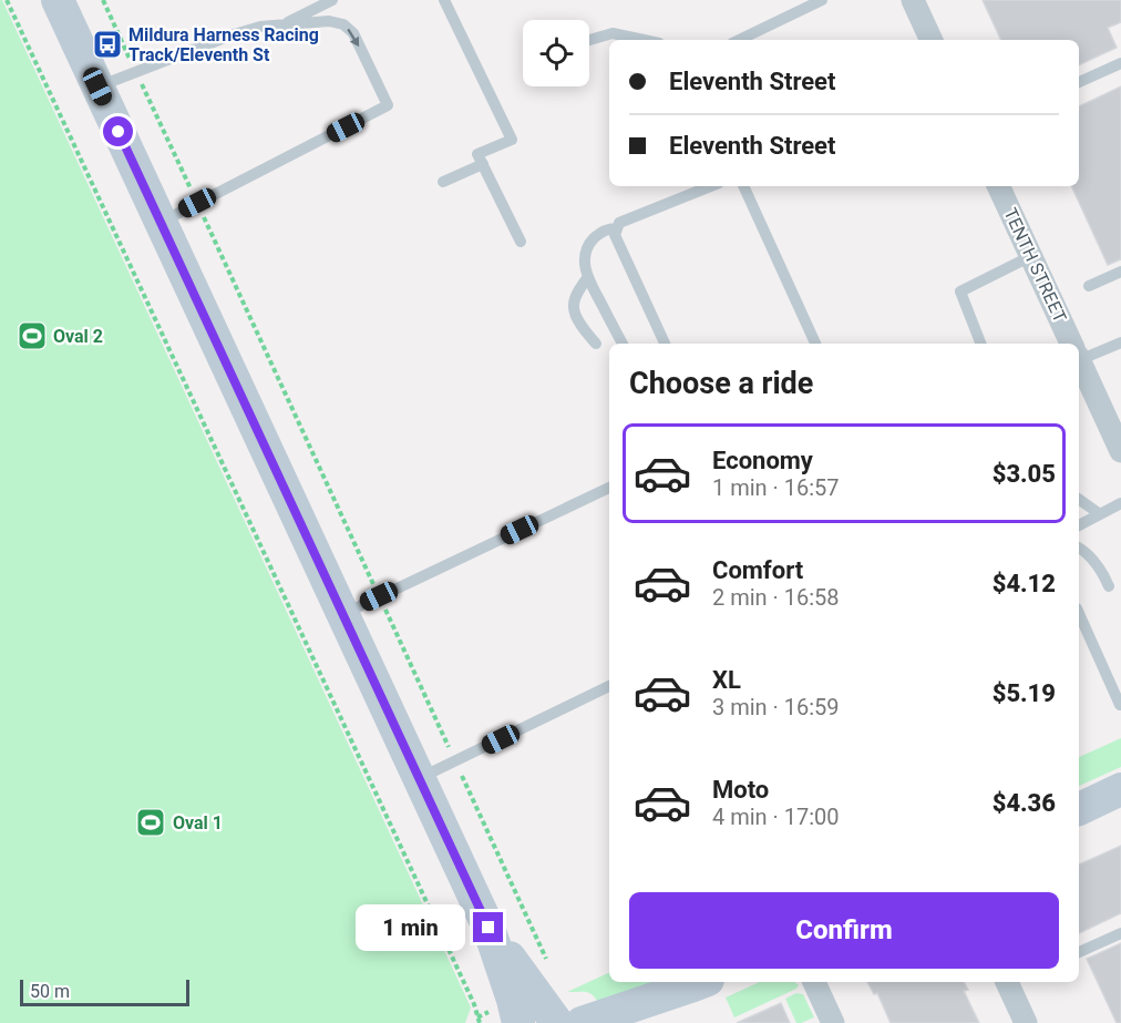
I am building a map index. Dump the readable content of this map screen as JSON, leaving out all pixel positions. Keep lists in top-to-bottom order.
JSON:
{
  "streets": {
    "street": ["TENTH STREET"]
  },
  "places": {
    "bus stop": ["Mildura Harness Racing Track/Eleventh St"],
    "sports": ["Oval 2", "Oval 1"]
  },
  "scale_bar": "50 m",
  "page": {
    "banner": ["Eleventh Street", "Eleventh Street"],
    "heading": "Choose a ride",
    "list": [
      {
        "name": "Economy",
        "note": "1 min · 16:57",
        "value": "$3.05"
      },
      {
        "name": "Comfort",
        "note": "2 min · 16:58",
        "value": "$4.12"
      },
      {
        "name": "XL",
        "note": "3 min · 16:59",
        "value": "$5.19"
      },
      {
        "name": "Moto",
        "note": "4 min · 17:00",
        "value": "$4.36"
      }
    ],
    "buttons": "Confirm",
    "bubble": "1 min",
    "scale": "50 m"
  }
}
